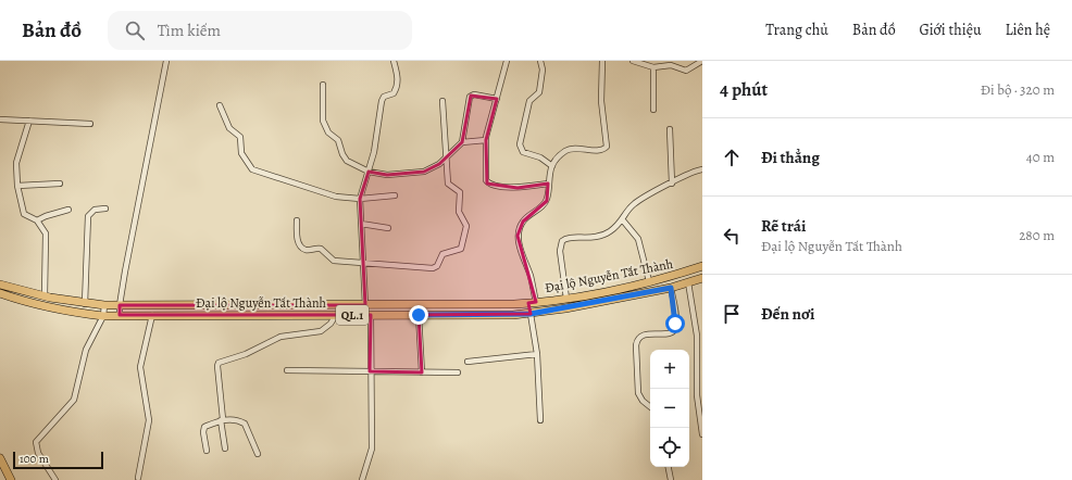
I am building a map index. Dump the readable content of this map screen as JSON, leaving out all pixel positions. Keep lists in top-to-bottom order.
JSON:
{
  "streets": {
    "main road": ["Đại lộ Nguyễn Tất Thành", "QL.1"]
  },
  "scale_bar": "100 m",
  "page": {
    "header": "Bản đồ",
    "search": "Tìm kiếm",
    "nav": [
      "Trang chủ",
      "Bản đồ",
      "Giới thiệu",
      "Liên hệ"
    ],
    "heading": ["4 phút", "Đi bộ · 320 m"],
    "list": [
      ["Đi thẳng", "40 m"],
      ["Rẽ trái", "Đại lộ Nguyễn Tất Thành", "280 m"],
      "Đến nơi"
    ],
    "map_buttons": ["+", "−"],
    "scale": "100 m"
  }
}
